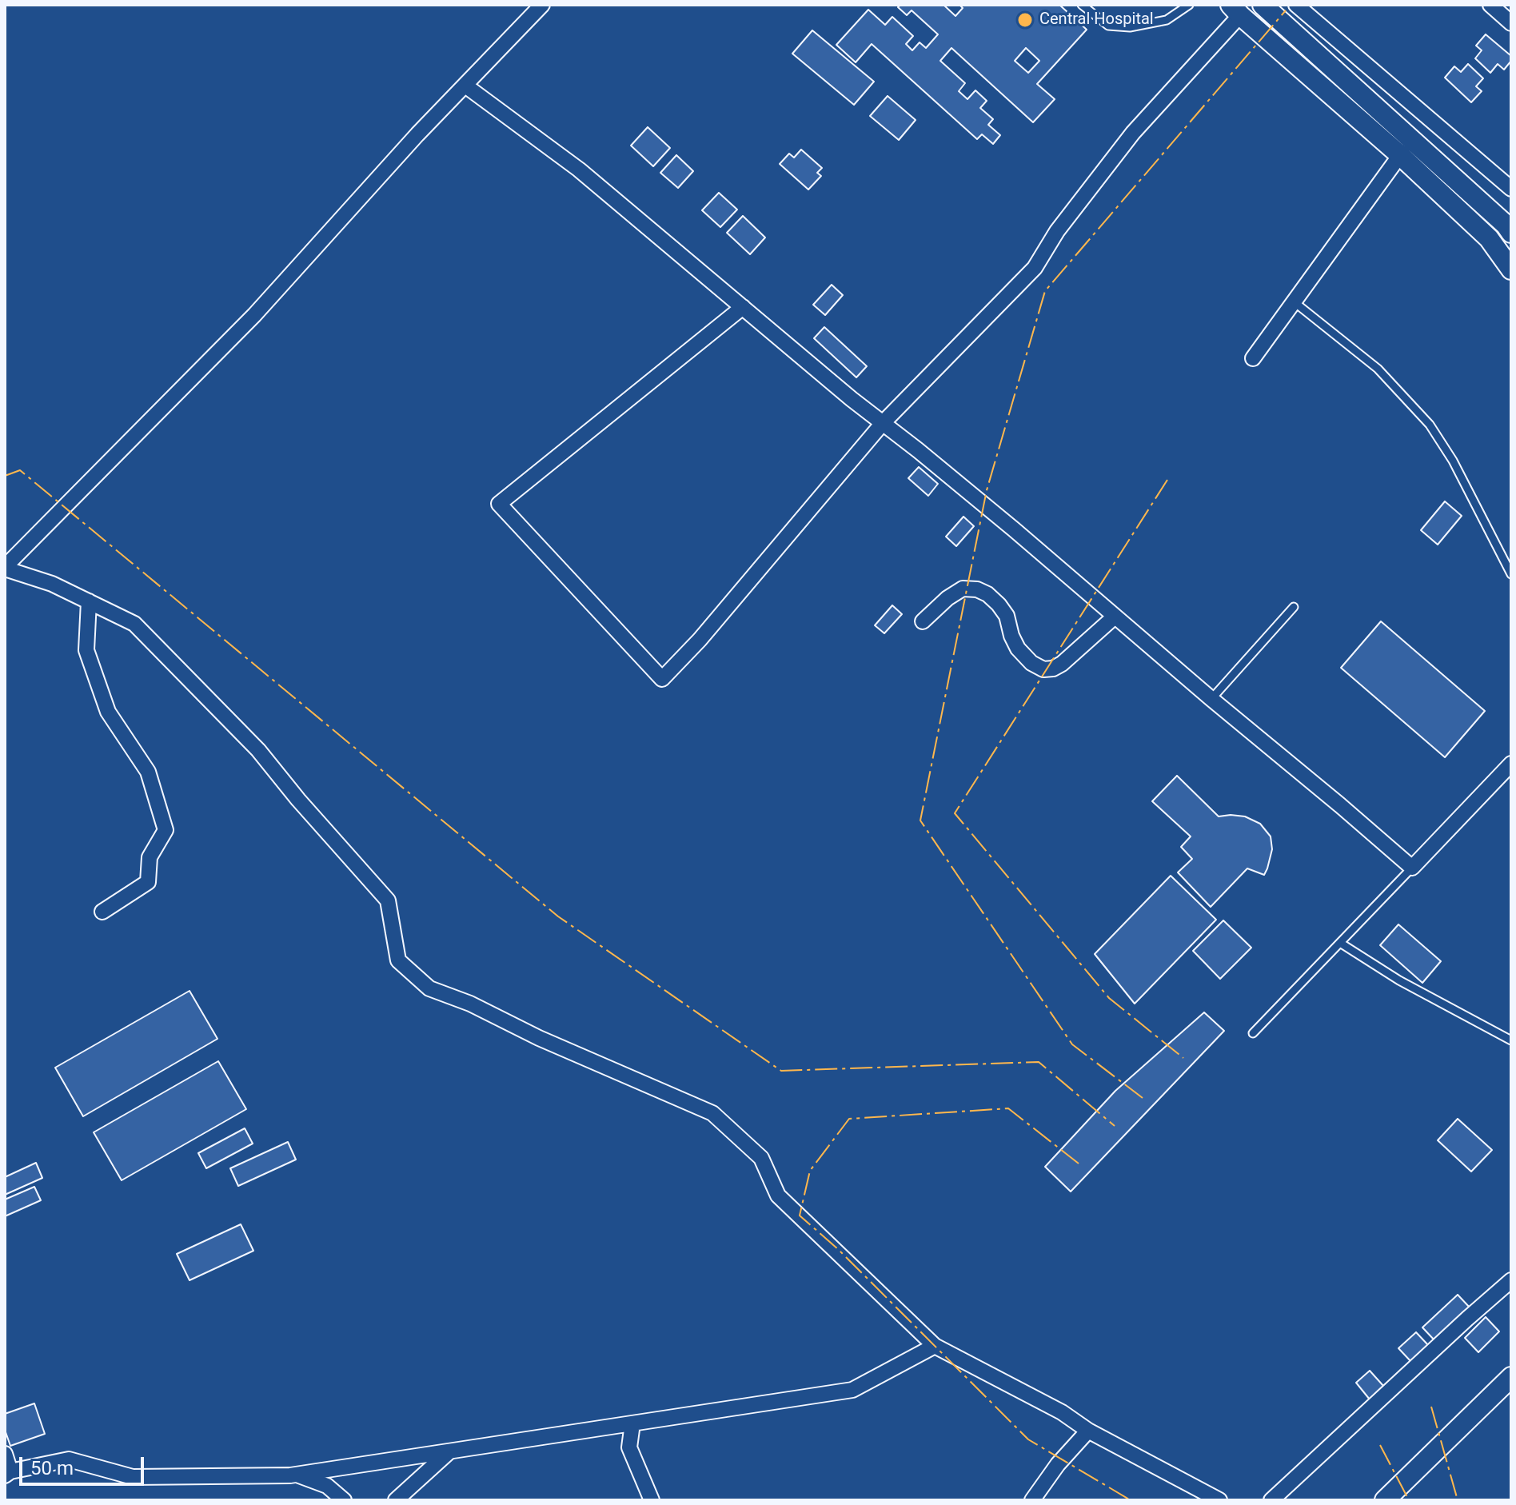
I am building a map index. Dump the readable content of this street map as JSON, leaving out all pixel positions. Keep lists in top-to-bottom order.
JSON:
{
  "places": ["Central Hospital"],
  "scale_bar": "50 m"
}
